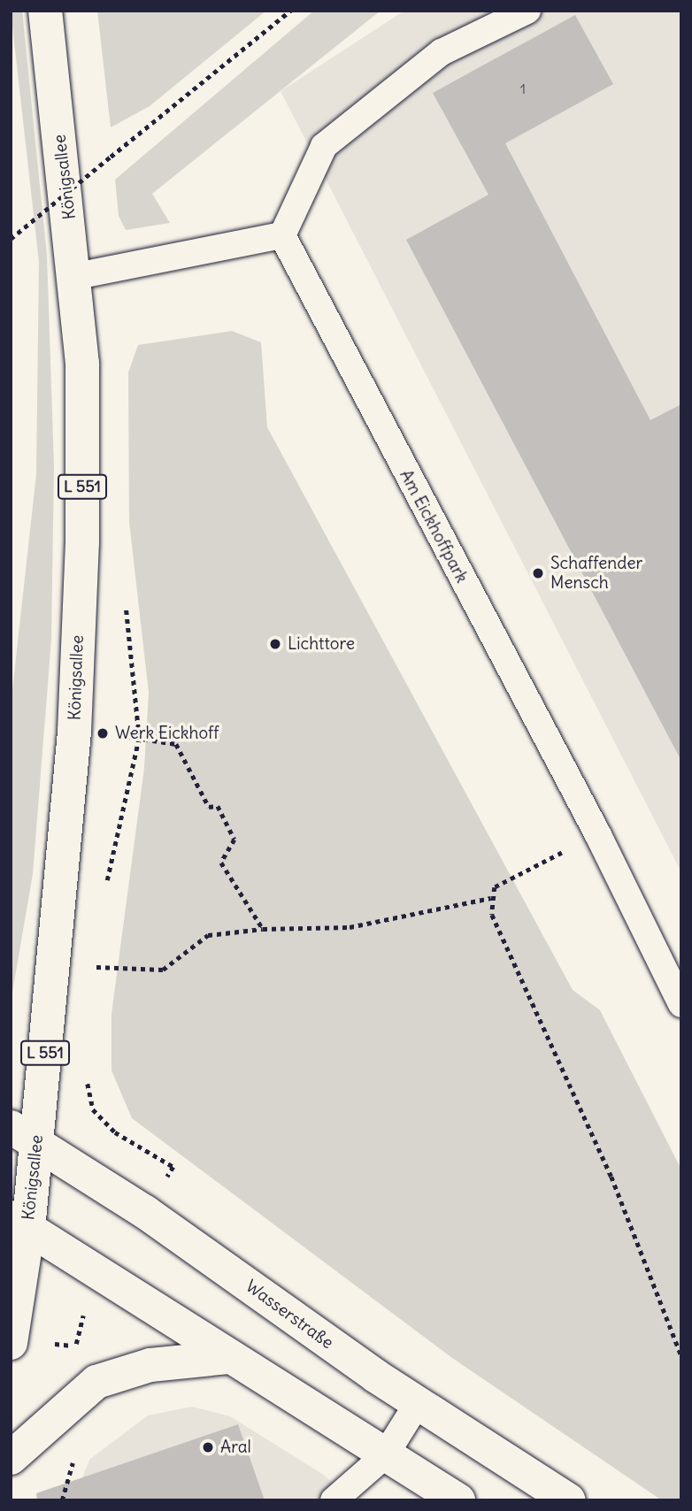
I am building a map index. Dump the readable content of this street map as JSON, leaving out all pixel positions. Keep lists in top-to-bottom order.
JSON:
{
  "streets": {
    "main road": ["Königsallee", "L 551", "Wasserstraße"],
    "lane": ["Am Eickhoffpark"]
  },
  "crossings": [
    ["Königsallee", "Wasserstraße"]
  ],
  "places": [
    "Schaffender Mensch",
    "Lichttore",
    "Werk Eickhoff",
    "Aral"
  ],
  "house_numbers": ["1"]
}
